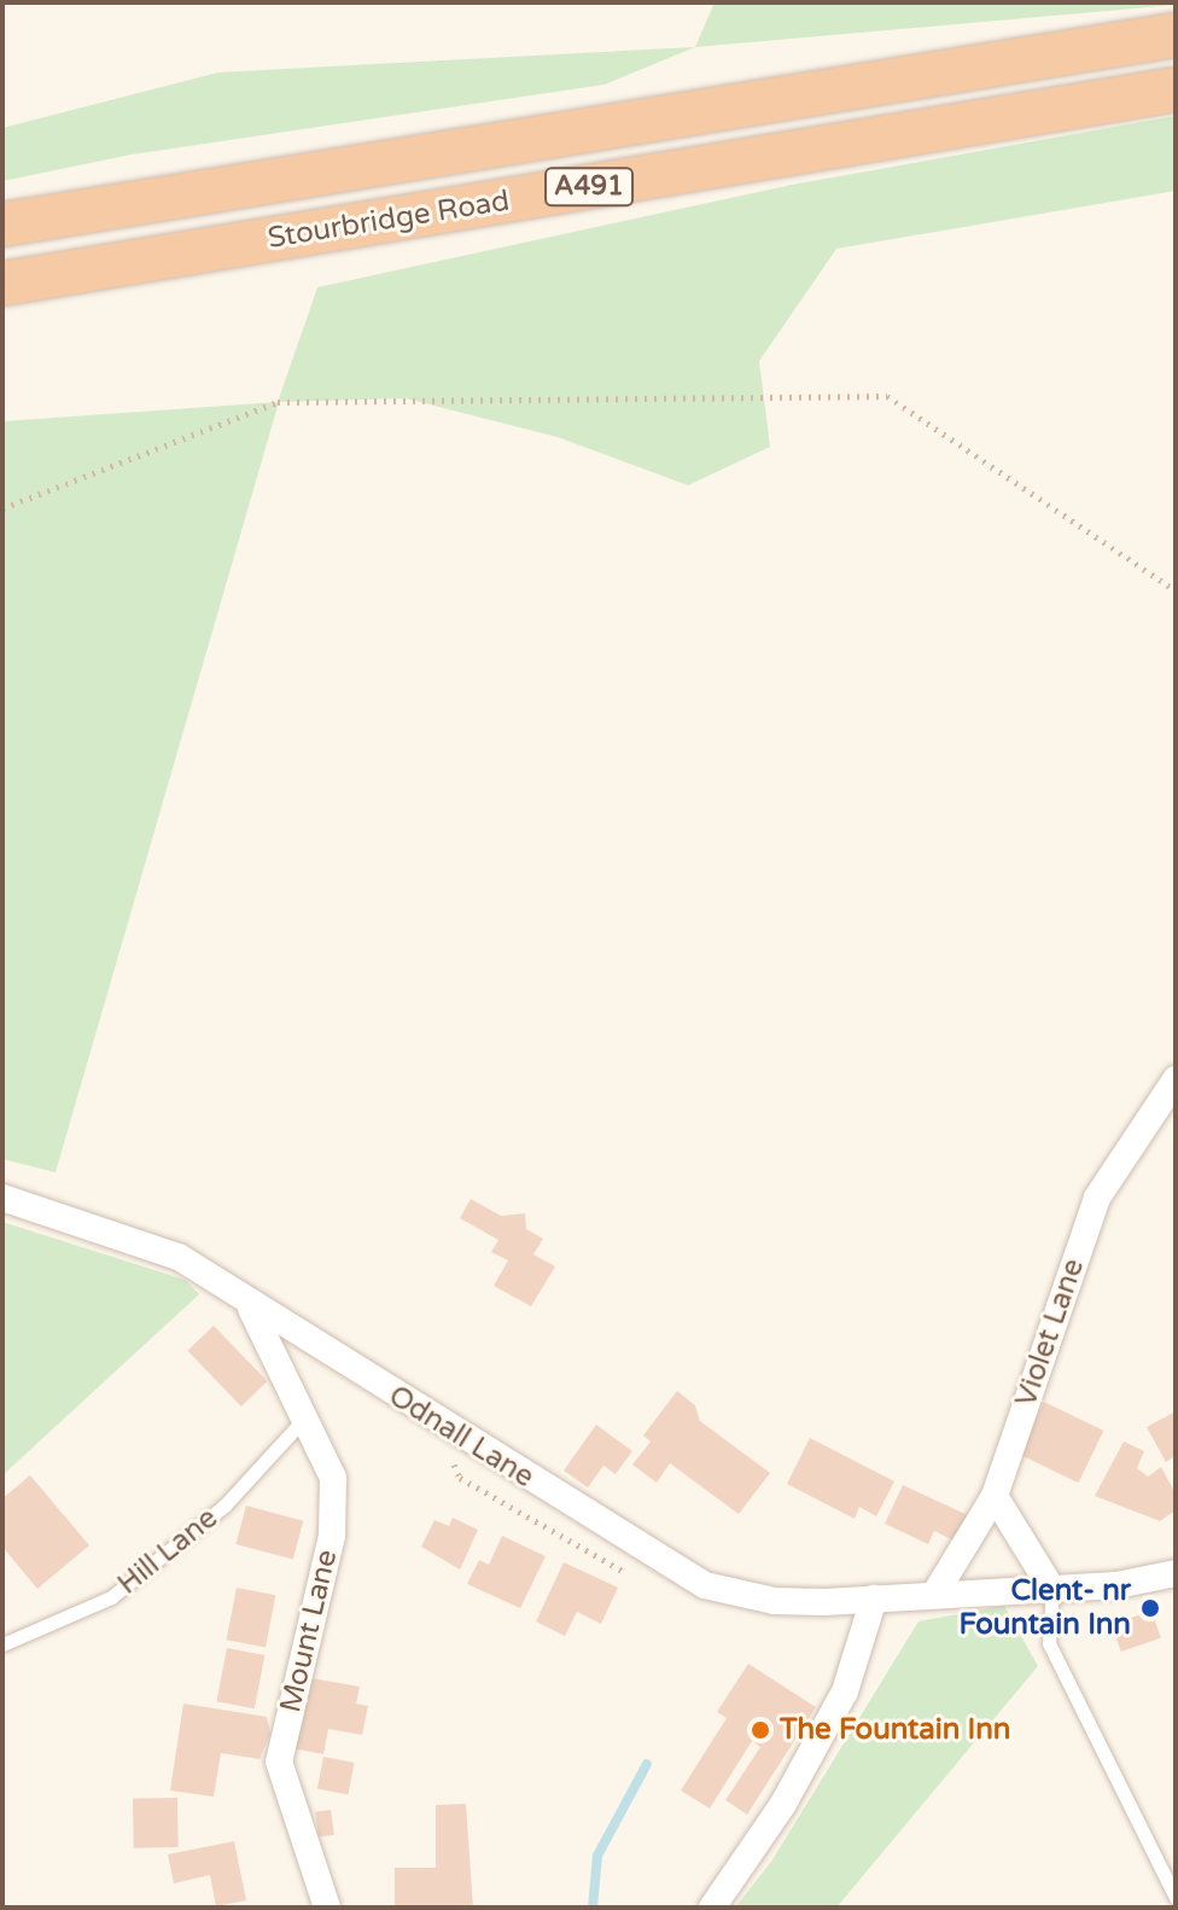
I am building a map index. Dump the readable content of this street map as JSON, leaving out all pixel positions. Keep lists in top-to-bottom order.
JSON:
{
  "streets": {
    "highway": ["A491", "Stourbridge Road"],
    "street": ["Violet Lane", "Odnall Lane", "Mount Lane"],
    "lane": ["Hill Lane"]
  },
  "crossings": [
    ["Violet Lane", "Odnall Lane"],
    ["Odnall Lane", "Mount Lane"],
    ["Hill Lane", "Mount Lane"]
  ],
  "places": ["Clent- nr Fountain Inn", "The Fountain Inn"]
}
